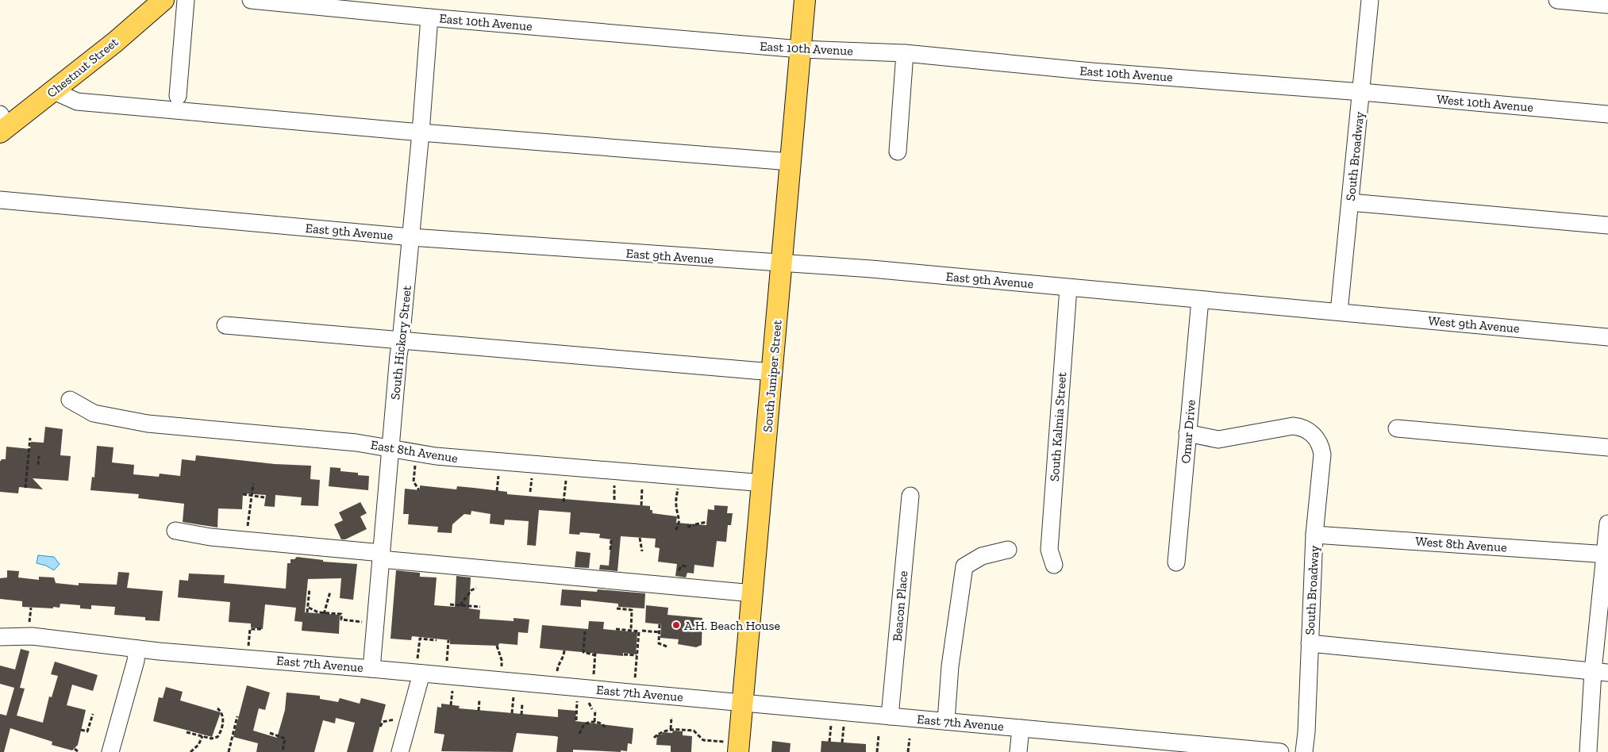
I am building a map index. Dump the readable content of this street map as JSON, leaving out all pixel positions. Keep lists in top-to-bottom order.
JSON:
{
  "streets": {
    "main road": ["Chestnut Street", "South Juniper Street"],
    "street": [
      "East 10th Avenue",
      "West 10th Avenue",
      "South Broadway",
      "East 9th Avenue",
      "West 9th Avenue",
      "South Hickory Street",
      "South Kalmia Street",
      "Omar Drive",
      "East 8th Avenue",
      "West 8th Avenue",
      "Beacon Place",
      "East 7th Avenue"
    ]
  },
  "crossings": [
    ["East 10th Avenue", "West 10th Avenue"],
    ["East 10th Avenue", "South Broadway"],
    ["East 10th Avenue", "South Hickory Street"],
    ["East 10th Avenue", "South Juniper Street"],
    ["West 10th Avenue", "South Broadway"],
    ["South Broadway", "East 9th Avenue"],
    ["South Broadway", "West 9th Avenue"],
    ["South Broadway", "Omar Drive"],
    ["South Broadway", "West 8th Avenue"],
    ["East 9th Avenue", "West 9th Avenue"],
    ["East 9th Avenue", "South Hickory Street"],
    ["East 9th Avenue", "South Juniper Street"],
    ["East 9th Avenue", "South Kalmia Street"],
    ["East 9th Avenue", "Omar Drive"],
    ["South Hickory Street", "East 8th Avenue"],
    ["South Hickory Street", "East 7th Avenue"],
    ["South Juniper Street", "East 8th Avenue"],
    ["South Juniper Street", "East 7th Avenue"],
    ["Beacon Place", "East 7th Avenue"]
  ],
  "places": ["A.H. Beach House"]
}
